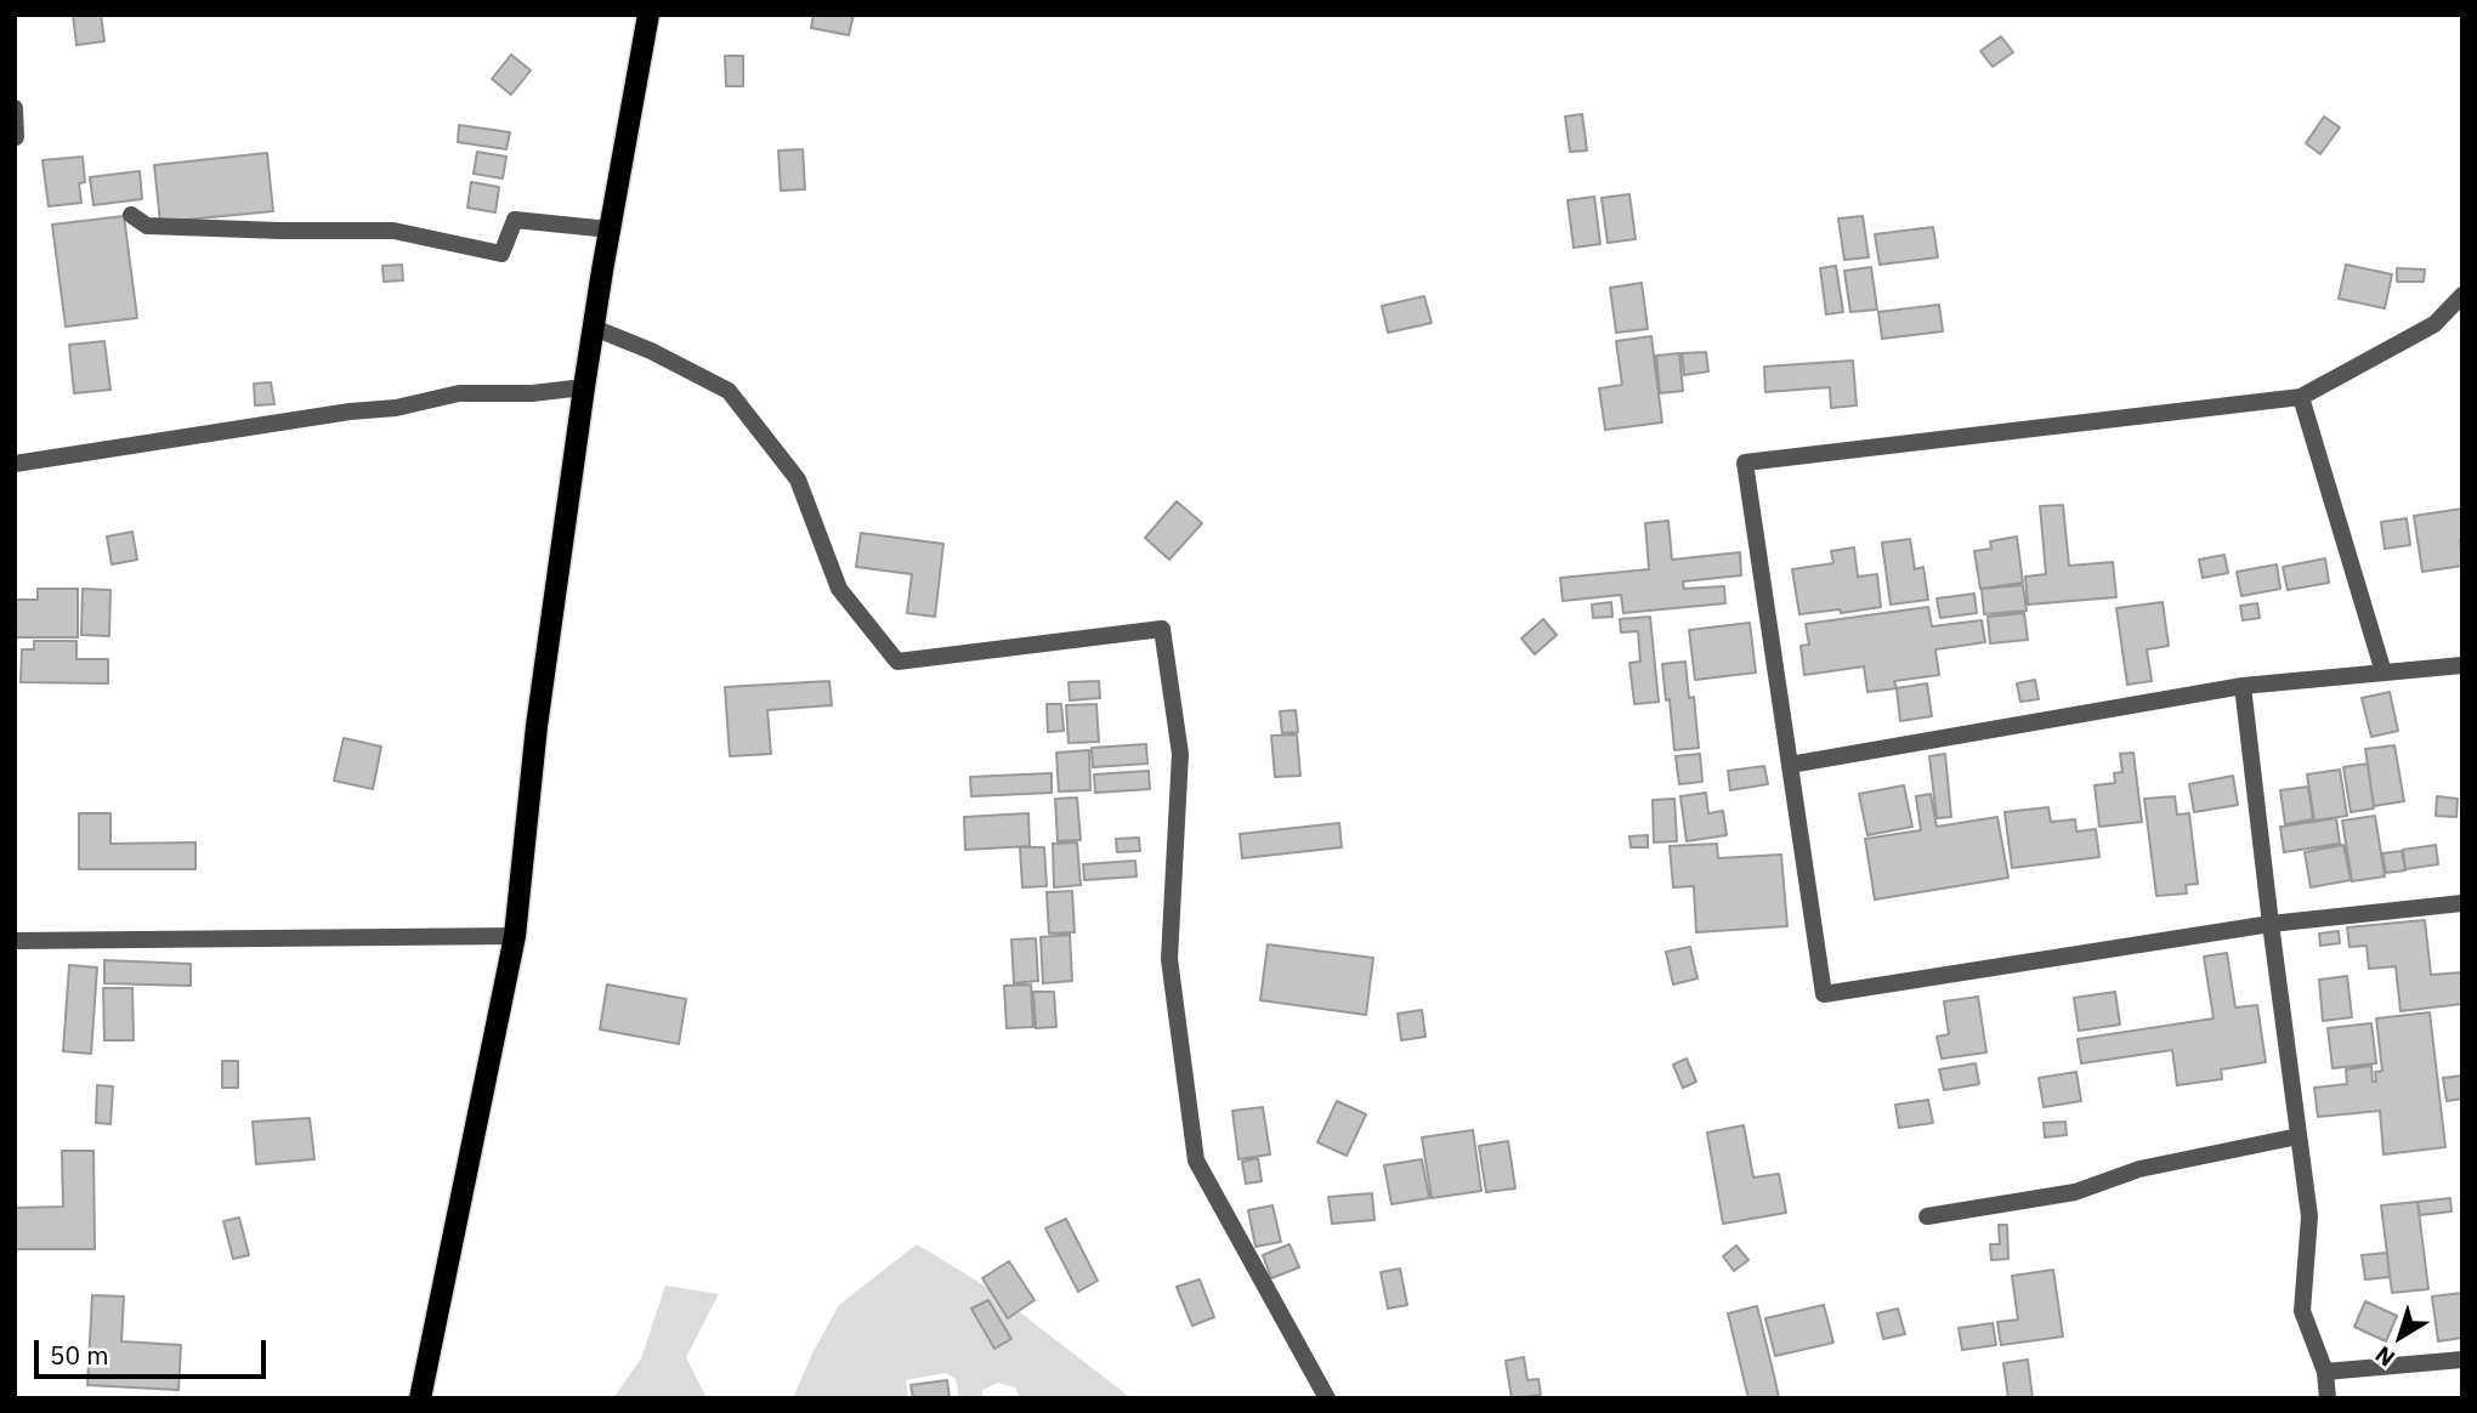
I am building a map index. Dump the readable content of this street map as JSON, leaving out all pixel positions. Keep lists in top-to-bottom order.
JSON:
{
  "scale_bar": "50 m",
  "north": "bottom left"
}
